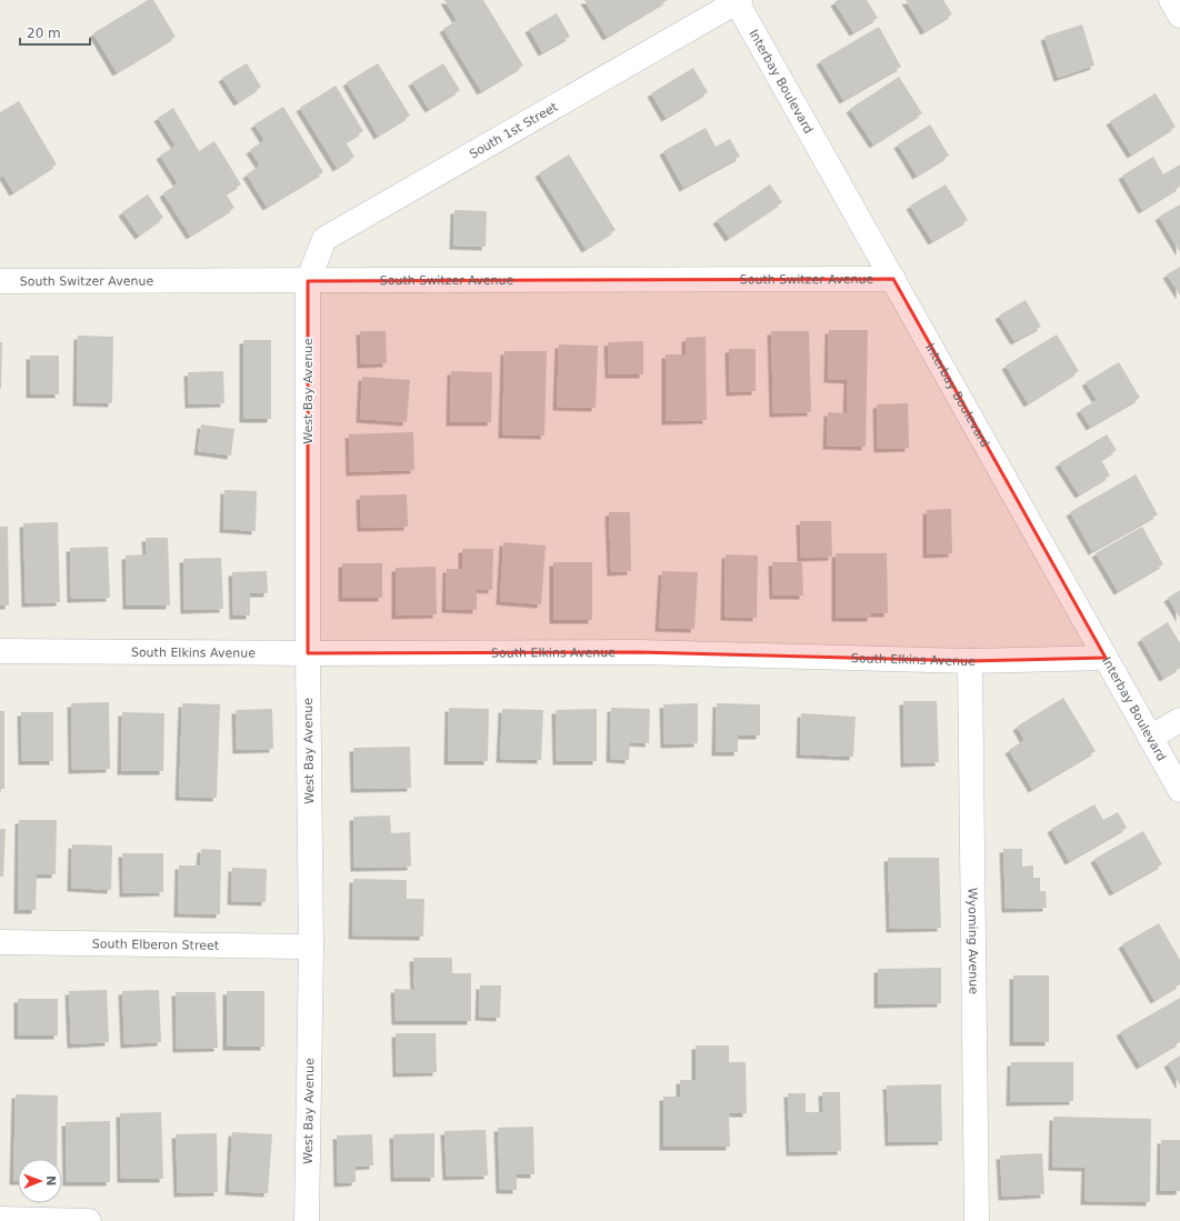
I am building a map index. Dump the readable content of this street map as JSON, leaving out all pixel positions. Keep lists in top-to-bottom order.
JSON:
{
  "streets": {
    "street": [
      "Interbay Boulevard",
      "South 1st Street",
      "South Switzer Avenue",
      "West Bay Avenue",
      "South Elkins Avenue",
      "Wyoming Avenue",
      "South Elberon Street"
    ]
  },
  "crossings": [
    ["Interbay Boulevard", "South 1st Street"],
    ["Interbay Boulevard", "South Switzer Avenue"],
    ["Interbay Boulevard", "South Elkins Avenue"],
    ["South 1st Street", "South Switzer Avenue"],
    ["South 1st Street", "West Bay Avenue"],
    ["South Switzer Avenue", "West Bay Avenue"],
    ["West Bay Avenue", "South Elkins Avenue"],
    ["West Bay Avenue", "South Elberon Street"],
    ["South Elkins Avenue", "Wyoming Avenue"]
  ],
  "scale_bar": "20 m",
  "north": "right"
}
